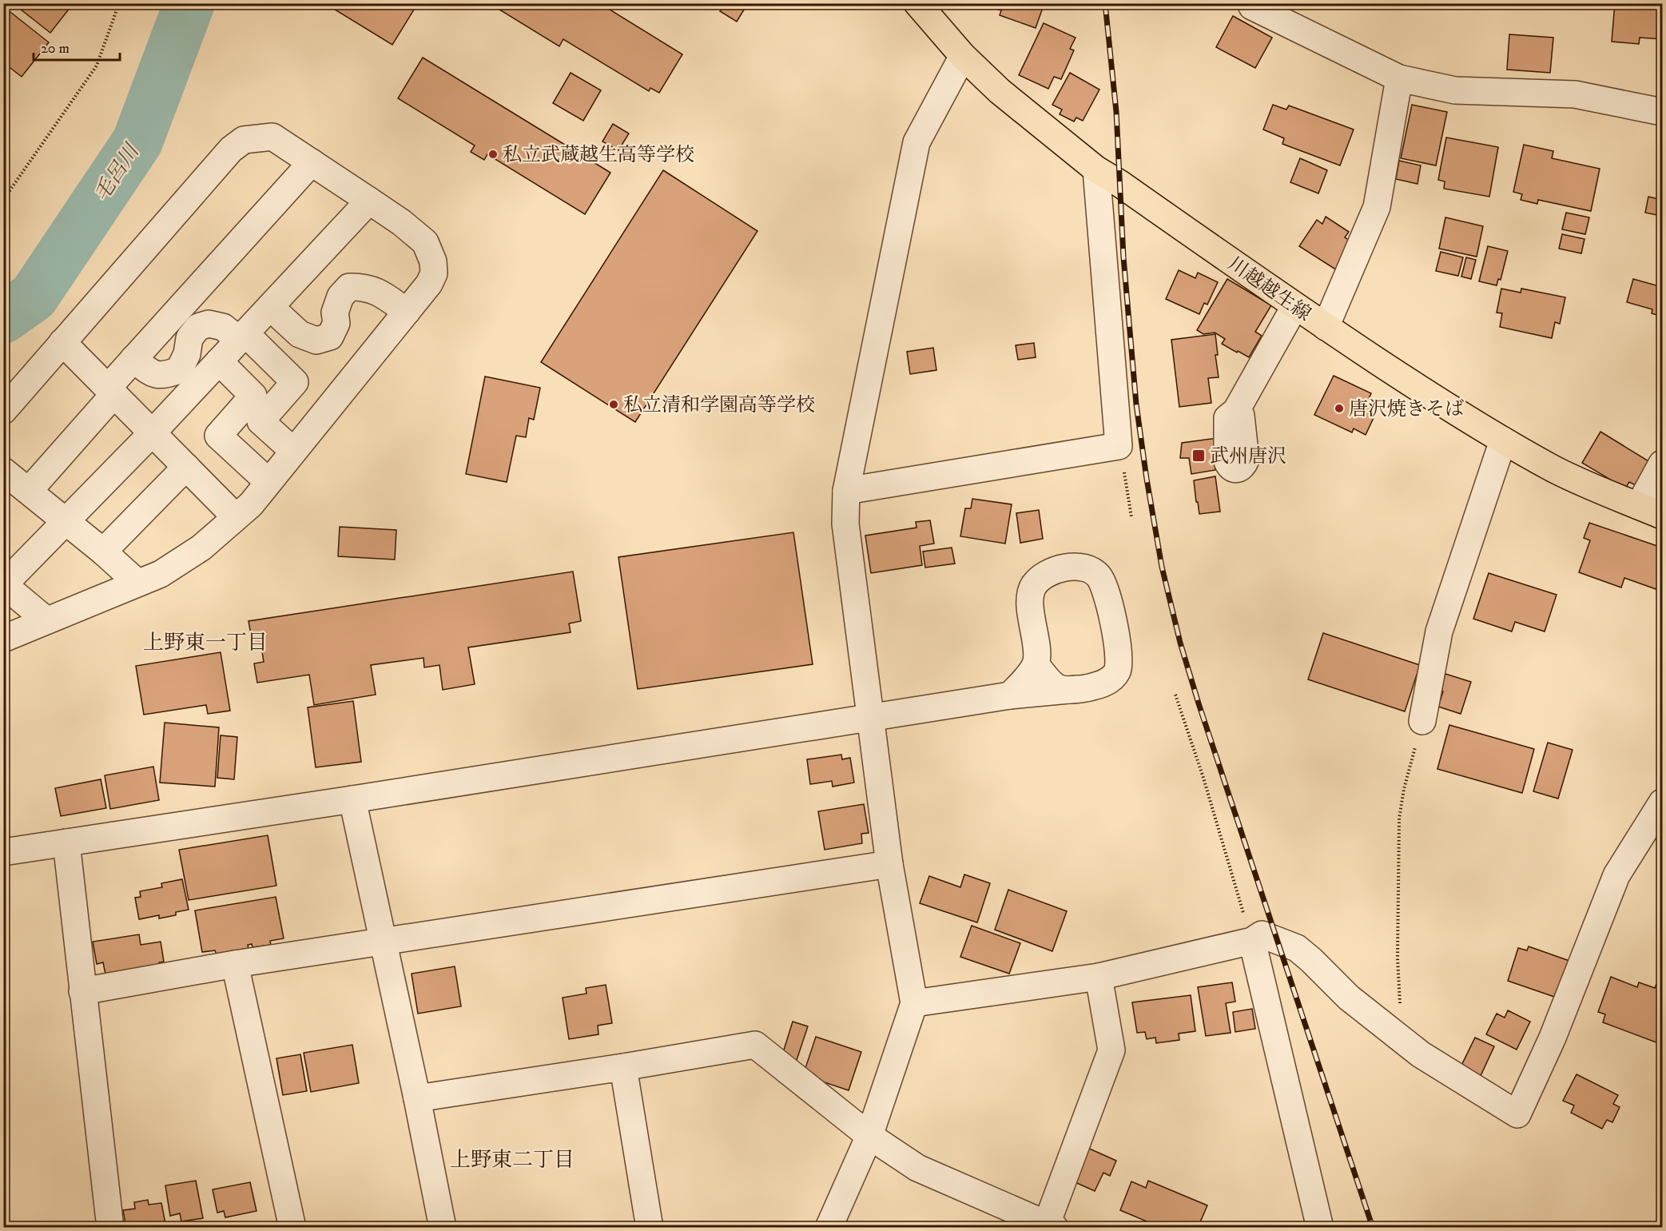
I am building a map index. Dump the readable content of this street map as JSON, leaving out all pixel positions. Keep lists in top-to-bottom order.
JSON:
{
  "streets": {
    "main road": ["川越越生線"]
  },
  "districts": ["上野東一丁目", "上野東二丁目"],
  "water": ["毛呂川"],
  "places": {
    "other": ["私立武蔵越生高等学校", "私立清和学園高等学校", "唐沢焼きそば"],
    "transit": ["武州唐沢"]
  },
  "scale_bar": "20 m"
}
